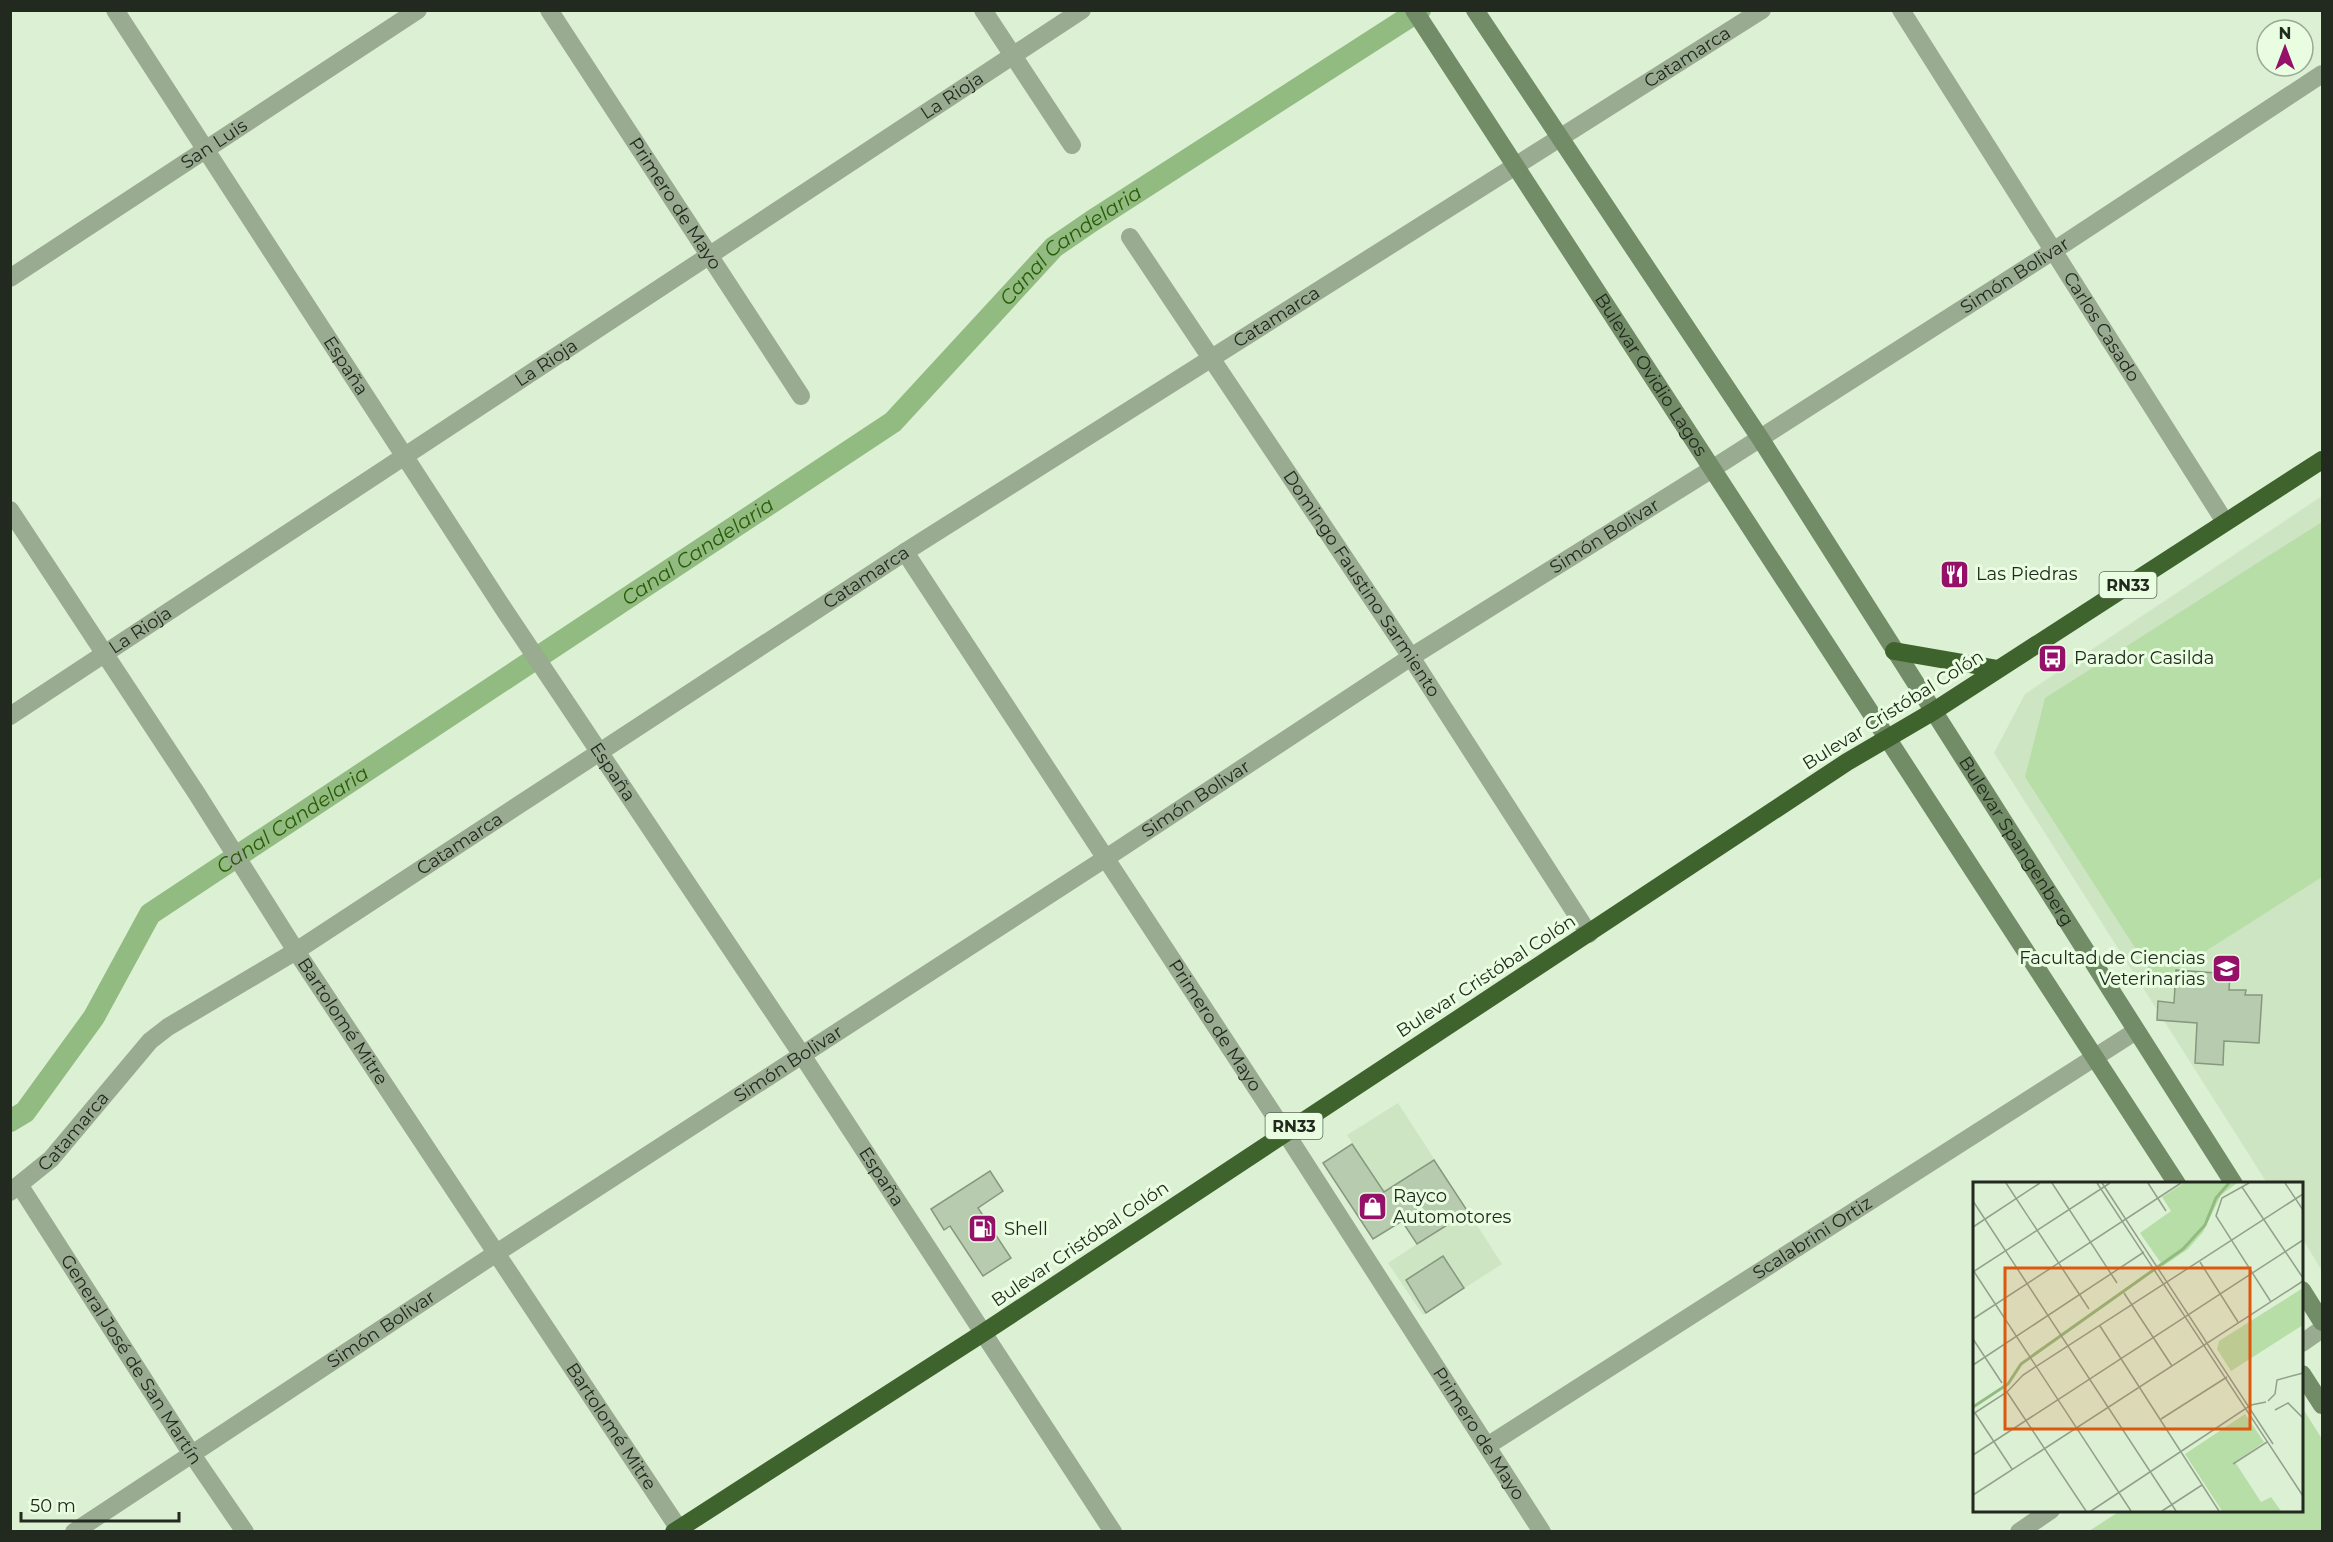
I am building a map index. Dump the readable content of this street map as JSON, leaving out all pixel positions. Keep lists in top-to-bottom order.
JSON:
{
  "streets": {
    "highway": ["RN33", "Bulevar Cristóbal Colón"],
    "main road": ["Bulevar Ovidio Lagos", "Bulevar Spangenberg"],
    "street": [
      "Catamarca",
      "La Rioja",
      "San Luis",
      "Primero de Mayo",
      "Simón Bolivar",
      "Carlos Casado",
      "España",
      "Domingo Faustino Sarmiento",
      "Bartolomé Mitre",
      "Scalabrini Ortiz",
      "General José de San Martín"
    ]
  },
  "crossings": [
    ["Catamarca", "Primero de Mayo"],
    ["Catamarca", "España"],
    ["Catamarca", "Bulevar Ovidio Lagos"],
    ["Catamarca", "Domingo Faustino Sarmiento"],
    ["Catamarca", "Bartolomé Mitre"],
    ["Catamarca", "General José de San Martín"],
    ["La Rioja", "Primero de Mayo"],
    ["La Rioja", "España"],
    ["La Rioja", "Bartolomé Mitre"],
    ["San Luis", "España"],
    ["Primero de Mayo", "Simón Bolivar"],
    ["Primero de Mayo", "Bulevar Cristóbal Colón"],
    ["Primero de Mayo", "Scalabrini Ortiz"],
    ["Simón Bolivar", "Carlos Casado"],
    ["Simón Bolivar", "España"],
    ["Simón Bolivar", "Bulevar Ovidio Lagos"],
    ["Simón Bolivar", "Domingo Faustino Sarmiento"],
    ["Simón Bolivar", "Bartolomé Mitre"],
    ["Simón Bolivar", "General José de San Martín"],
    ["Carlos Casado", "Bulevar Cristóbal Colón"],
    ["España", "Bulevar Cristóbal Colón"],
    ["Bulevar Ovidio Lagos", "Bulevar Cristóbal Colón"],
    ["Domingo Faustino Sarmiento", "Bulevar Cristóbal Colón"],
    ["Bulevar Cristóbal Colón", "Bulevar Spangenberg"],
    ["Bulevar Cristóbal Colón", "Bartolomé Mitre"],
    ["Bulevar Spangenberg", "Scalabrini Ortiz"]
  ],
  "water": ["Canal Candelaria"],
  "places": {
    "restaurant": ["Las Piedras"],
    "bus stop": ["Parador Casilda"],
    "school or university": ["Facultad de Ciencias Veterinarias"],
    "shop": ["Rayco Automotores"],
    "fuel station": ["Shell"]
  },
  "scale_bar": "50 m",
  "north": "top"
}
